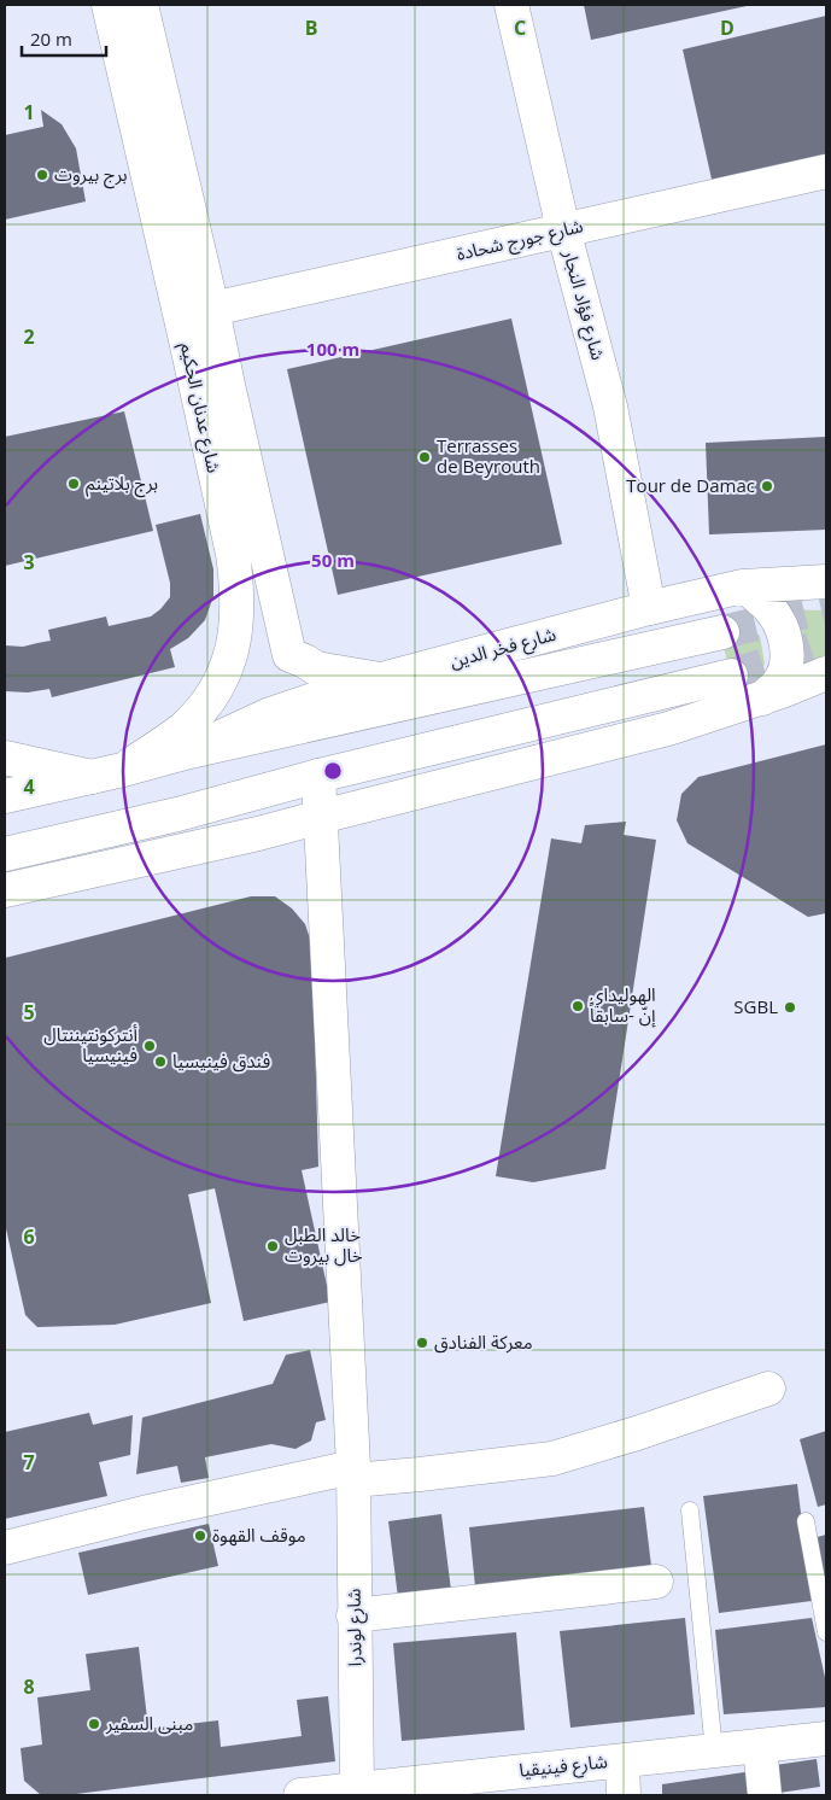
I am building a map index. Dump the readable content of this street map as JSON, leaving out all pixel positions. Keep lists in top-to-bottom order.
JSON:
{
  "streets": {
    "main road": [
      "شارع جورج شحادة",
      "شارع فؤاد النجار",
      "شارع عدنان الحكيم",
      "شارع فخر الدين",
      "شارع لوندرا",
      "شارع فينيقيا"
    ]
  },
  "crossings": [
    ["شارع جورج شحادة", "شارع فؤاد النجار"],
    ["شارع جورج شحادة", "شارع عدنان الحكيم"],
    ["شارع فؤاد النجار", "شارع فخر الدين"],
    ["شارع عدنان الحكيم", "شارع فخر الدين"],
    ["شارع لوندرا", "شارع فينيقيا"]
  ],
  "places": [
    "برج بيروت",
    "Terrasses de Beyrouth",
    "برج بلاتينم",
    "Tour de Damac",
    "الهوليداي إنّ -سابقاً",
    "SGBL",
    "أنتركونتيننتال فينيسيا",
    "فندق فينيسيا",
    "خالد الطبل خال بيروت",
    "معركة الفنادق",
    "موقف القهوة",
    "مبنى السفير"
  ],
  "scale_bar": "20 m",
  "grid": {
    "columns": ["B", "C", "D"],
    "rows": [
      "1",
      "2",
      "3",
      "4",
      "5",
      "6",
      "7",
      "8"
    ]
  },
  "rings": ["100 m", "50 m"]
}
